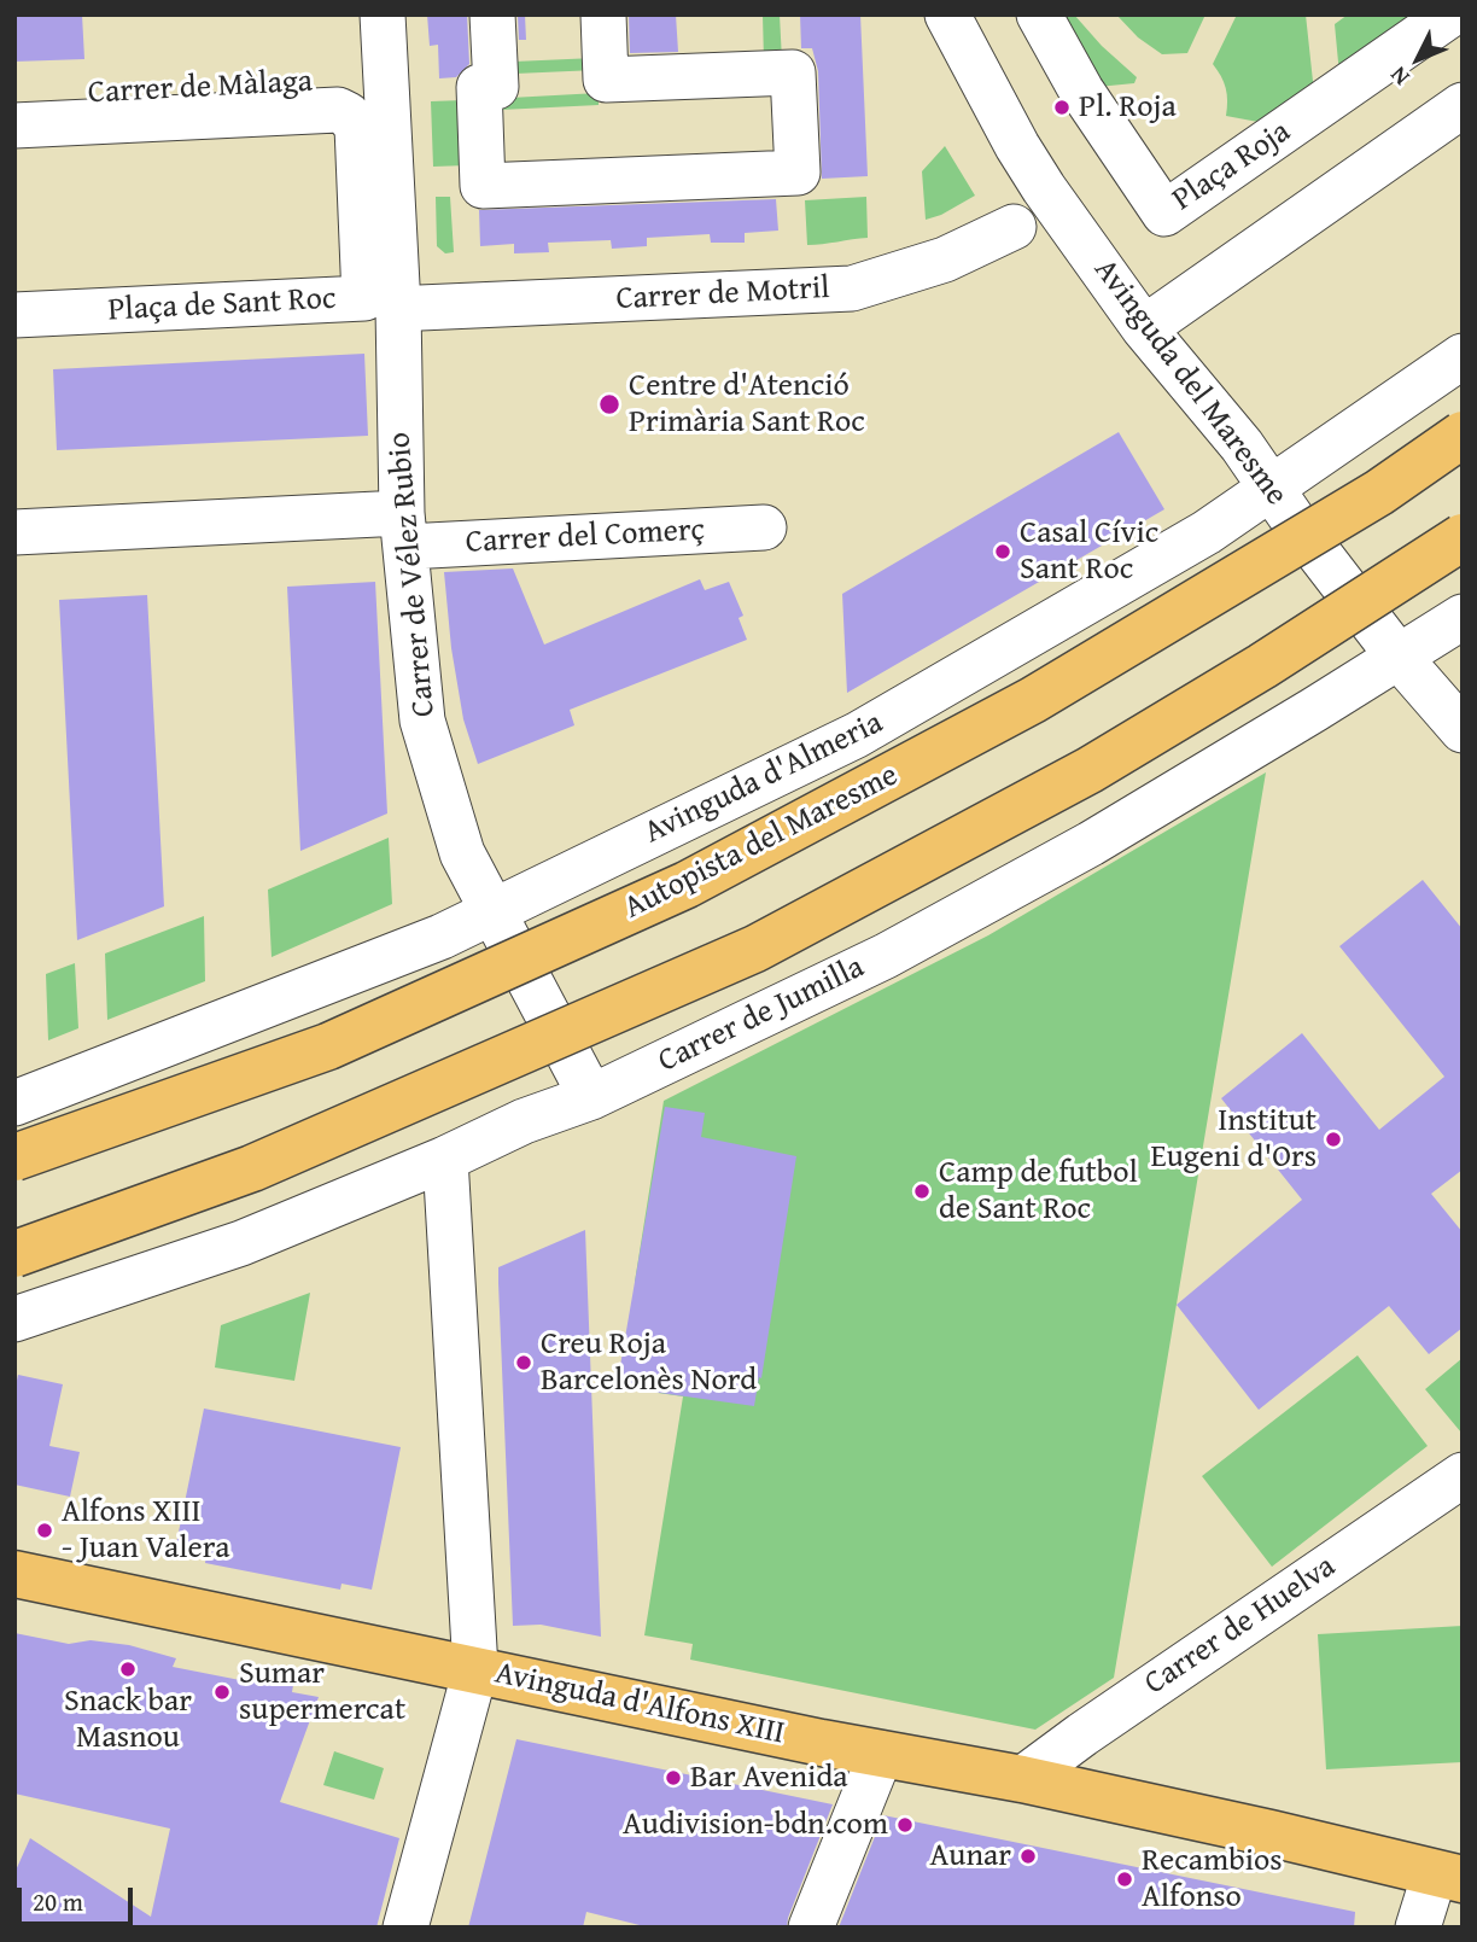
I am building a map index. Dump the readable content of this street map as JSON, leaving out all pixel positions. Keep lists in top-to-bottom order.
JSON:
{
  "streets": {
    "main road": ["Autopista del Maresme", "Avinguda d'Alfons XIII"],
    "street": [
      "Carrer de Màlaga",
      "Plaça Roja",
      "Carrer de Motril",
      "Plaça de Sant Roc",
      "Avinguda del Maresme",
      "Carrer del Comerç",
      "Carrer de Vélez Rubio",
      "Avinguda d'Almeria",
      "Carrer de Jumilla",
      "Carrer de Huelva"
    ]
  },
  "crossings": [
    ["Carrer de Màlaga", "Carrer de Vélez Rubio"],
    ["Avinguda del Maresme", "Avinguda d'Almeria"],
    ["Avinguda del Maresme", "Carrer de Jumilla"],
    ["Carrer del Comerç", "Carrer de Vélez Rubio"],
    ["Carrer de Vélez Rubio", "Avinguda d'Almeria"],
    ["Carrer de Vélez Rubio", "Carrer de Jumilla"],
    ["Carrer de Huelva", "Avinguda d'Alfons XIII"]
  ],
  "places": [
    "Pl. Roja",
    "Centre d'Atenció Primària Sant Roc",
    "Casal Cívic Sant Roc",
    "Institut Eugeni d'Ors",
    "Camp de futbol de Sant Roc",
    "Creu Roja Barcelonès Nord",
    "Alfons XIII - Juan Valera",
    "Snack bar Masnou",
    "Sumar supermercat",
    "Bar Avenida",
    "Audivision-bdn.com",
    "Aunar",
    "Recambios Alfonso"
  ],
  "scale_bar": "20 m",
  "north": "bottom left"
}
